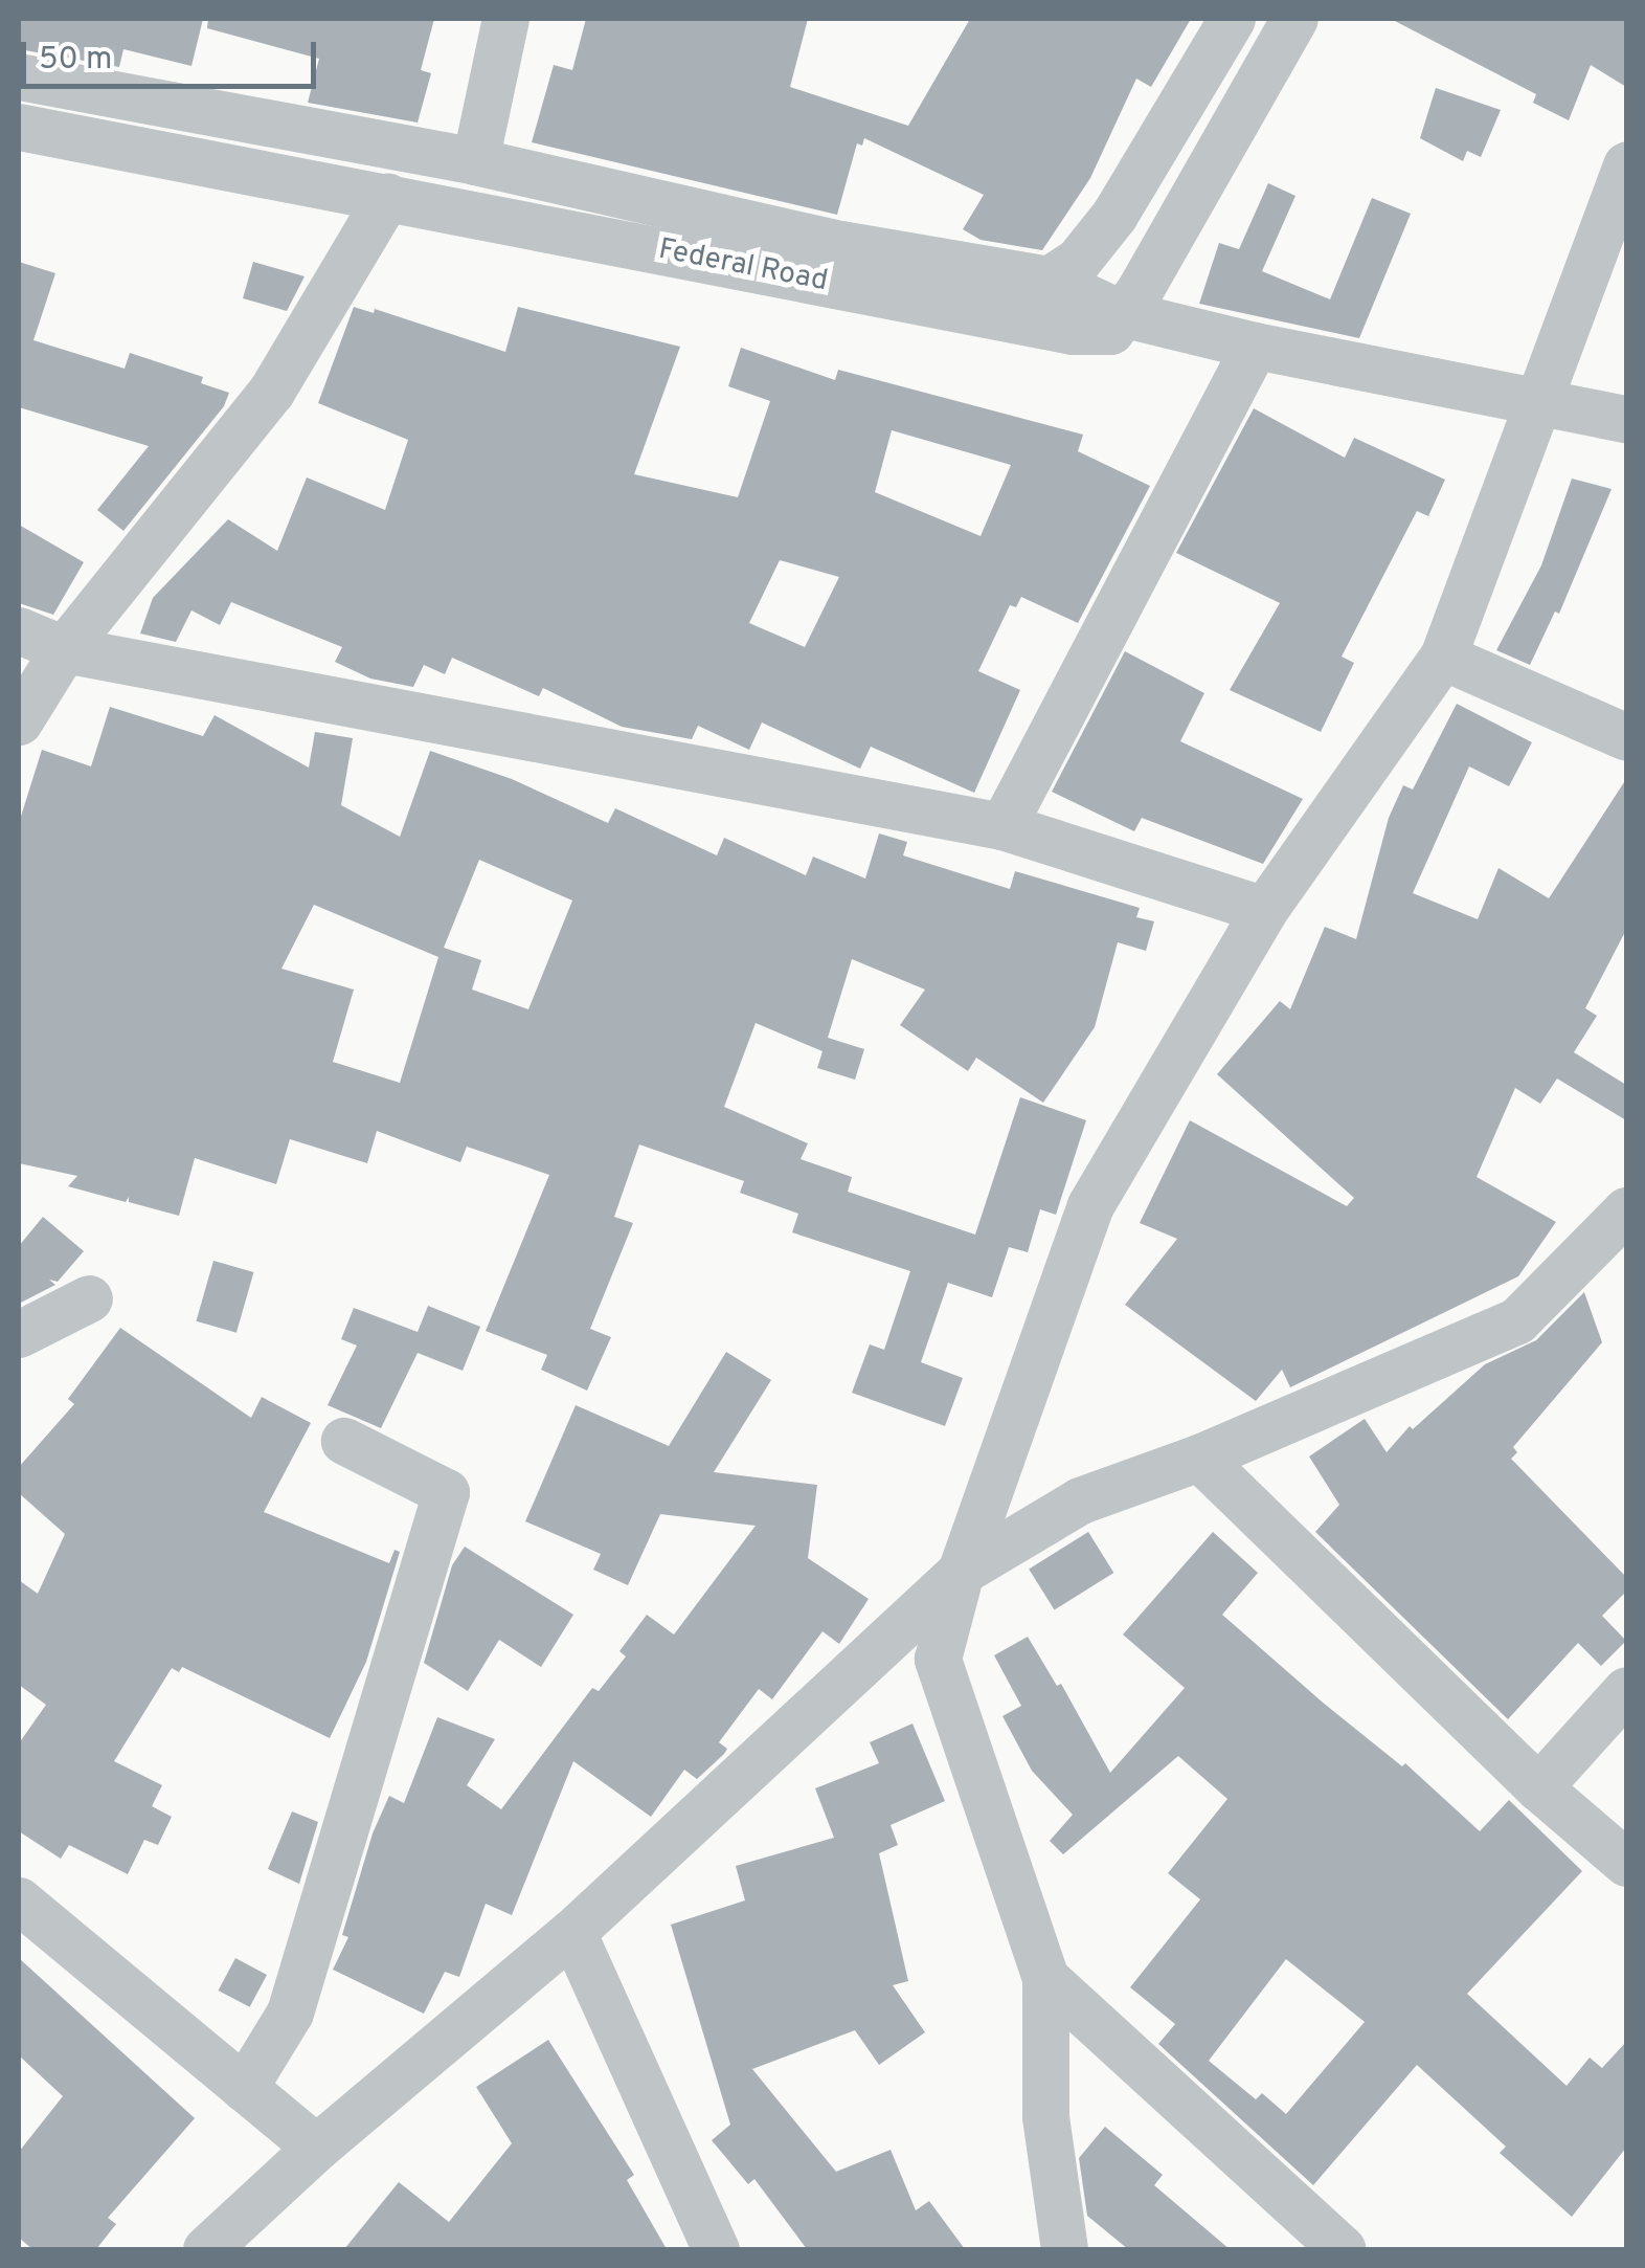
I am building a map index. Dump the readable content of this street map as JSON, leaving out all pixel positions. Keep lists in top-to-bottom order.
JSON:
{
  "streets": {
    "street": ["Federal Road"]
  },
  "scale_bar": "50 m"
}
